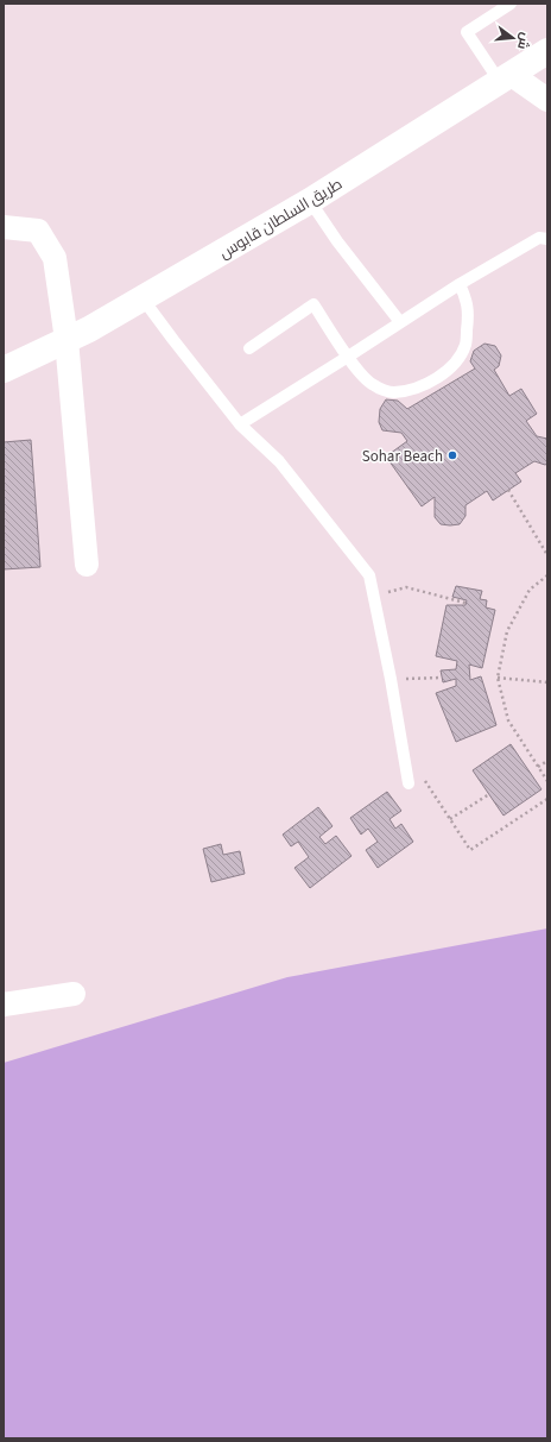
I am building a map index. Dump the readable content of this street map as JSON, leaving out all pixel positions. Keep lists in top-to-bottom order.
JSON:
{
  "streets": {
    "main road": ["طريق السلطان قابوس"]
  },
  "places": ["Sohar Beach"],
  "north": "right"
}
